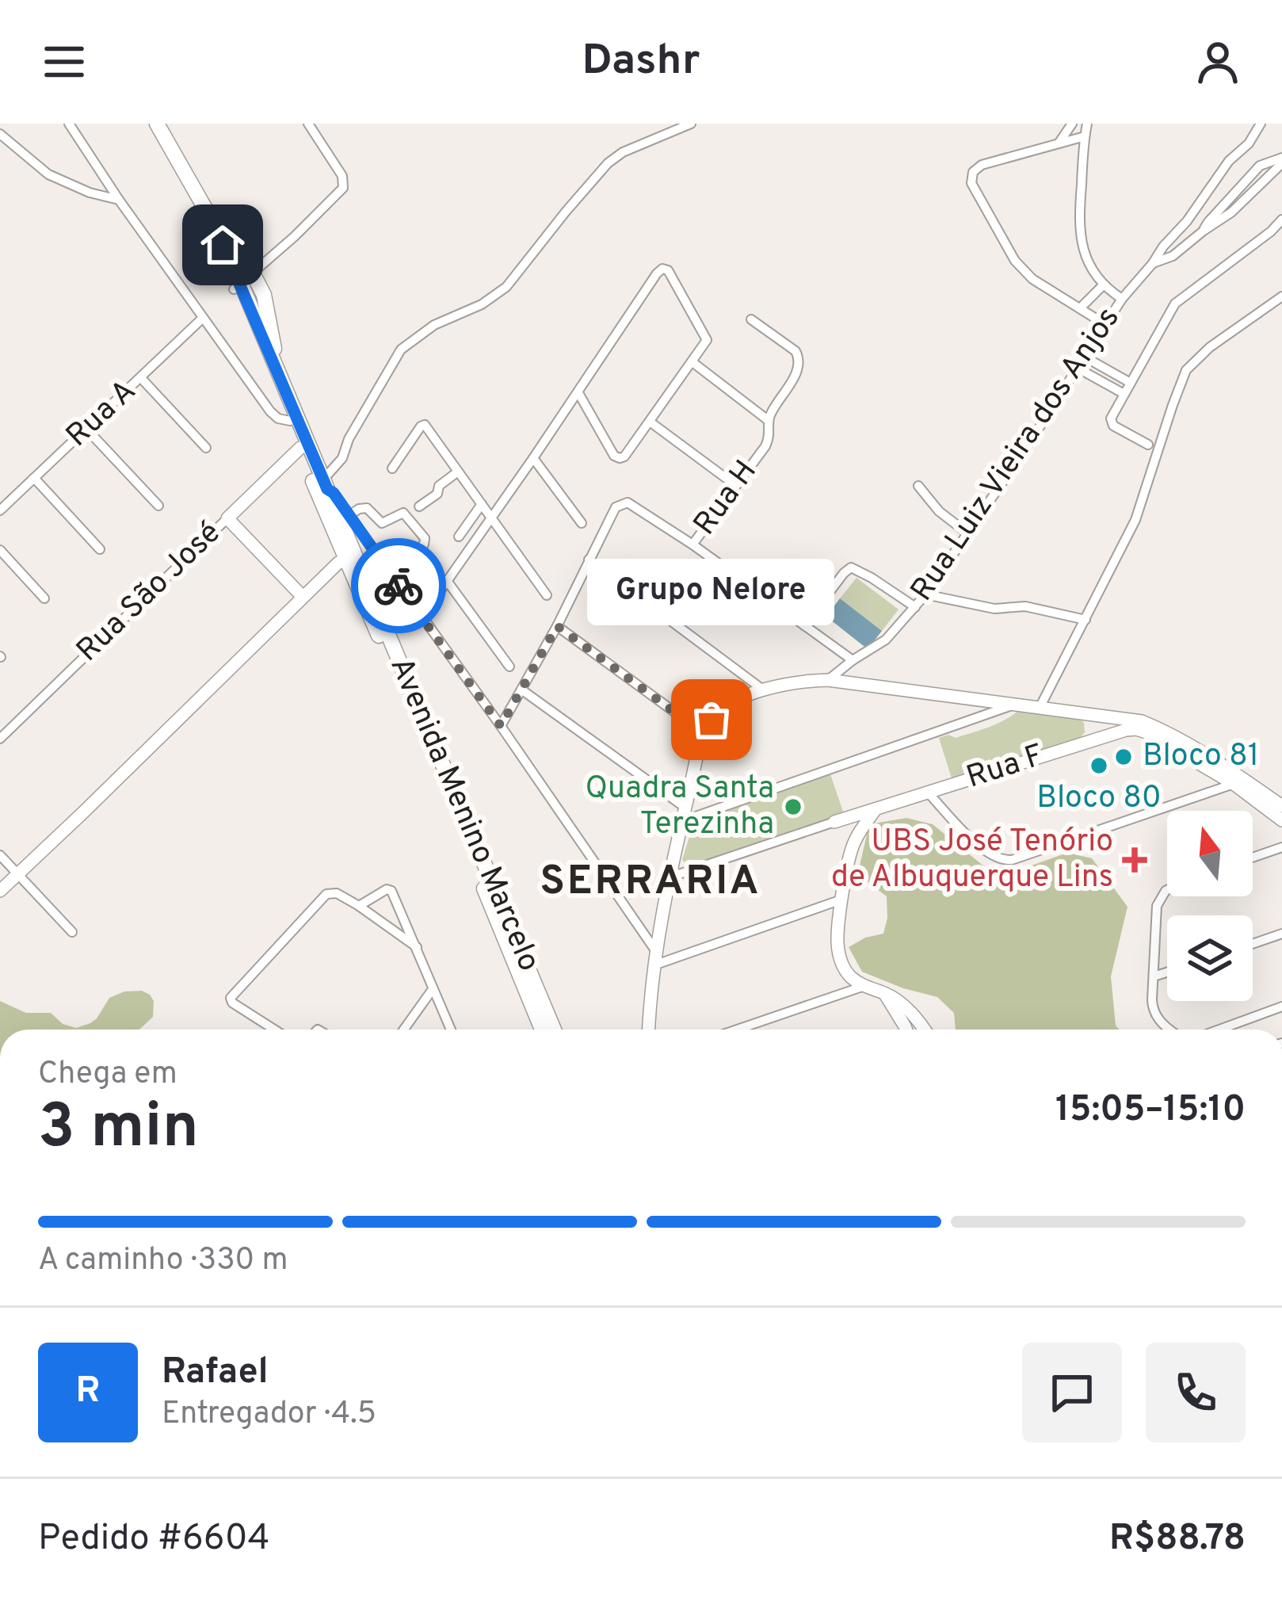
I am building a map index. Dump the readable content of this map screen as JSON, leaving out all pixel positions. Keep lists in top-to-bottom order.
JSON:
{
  "streets": {
    "main road": ["Avenida Menino Marcelo"],
    "street": [
      "Rua A",
      "Rua Luiz Vieira dos Anjos",
      "Rua H",
      "Rua São José",
      "Rua F"
    ]
  },
  "crossings": [
    ["Rua São José", "Avenida Menino Marcelo"]
  ],
  "districts": ["SERRARIA"],
  "places": {
    "other": [
      "Grupo Nelore",
      "Bloco 81",
      "Bloco 80",
      "Quadra Santa Terezinha"
    ],
    "health": ["UBS José Tenório de Albuquerque Lins"]
  },
  "north": "top",
  "page": {
    "header": "Dashr",
    "bubble": "Grupo Nelore",
    "heading": ["3 min", "Chega em", "15:05–15:10"],
    "panel": [
      "Rafael",
      "Entregador · 4.5",
      "Pedido #6604",
      "R$88.78"
    ],
    "bar": "A caminho · 330 m",
    "round": "R"
  }
}
